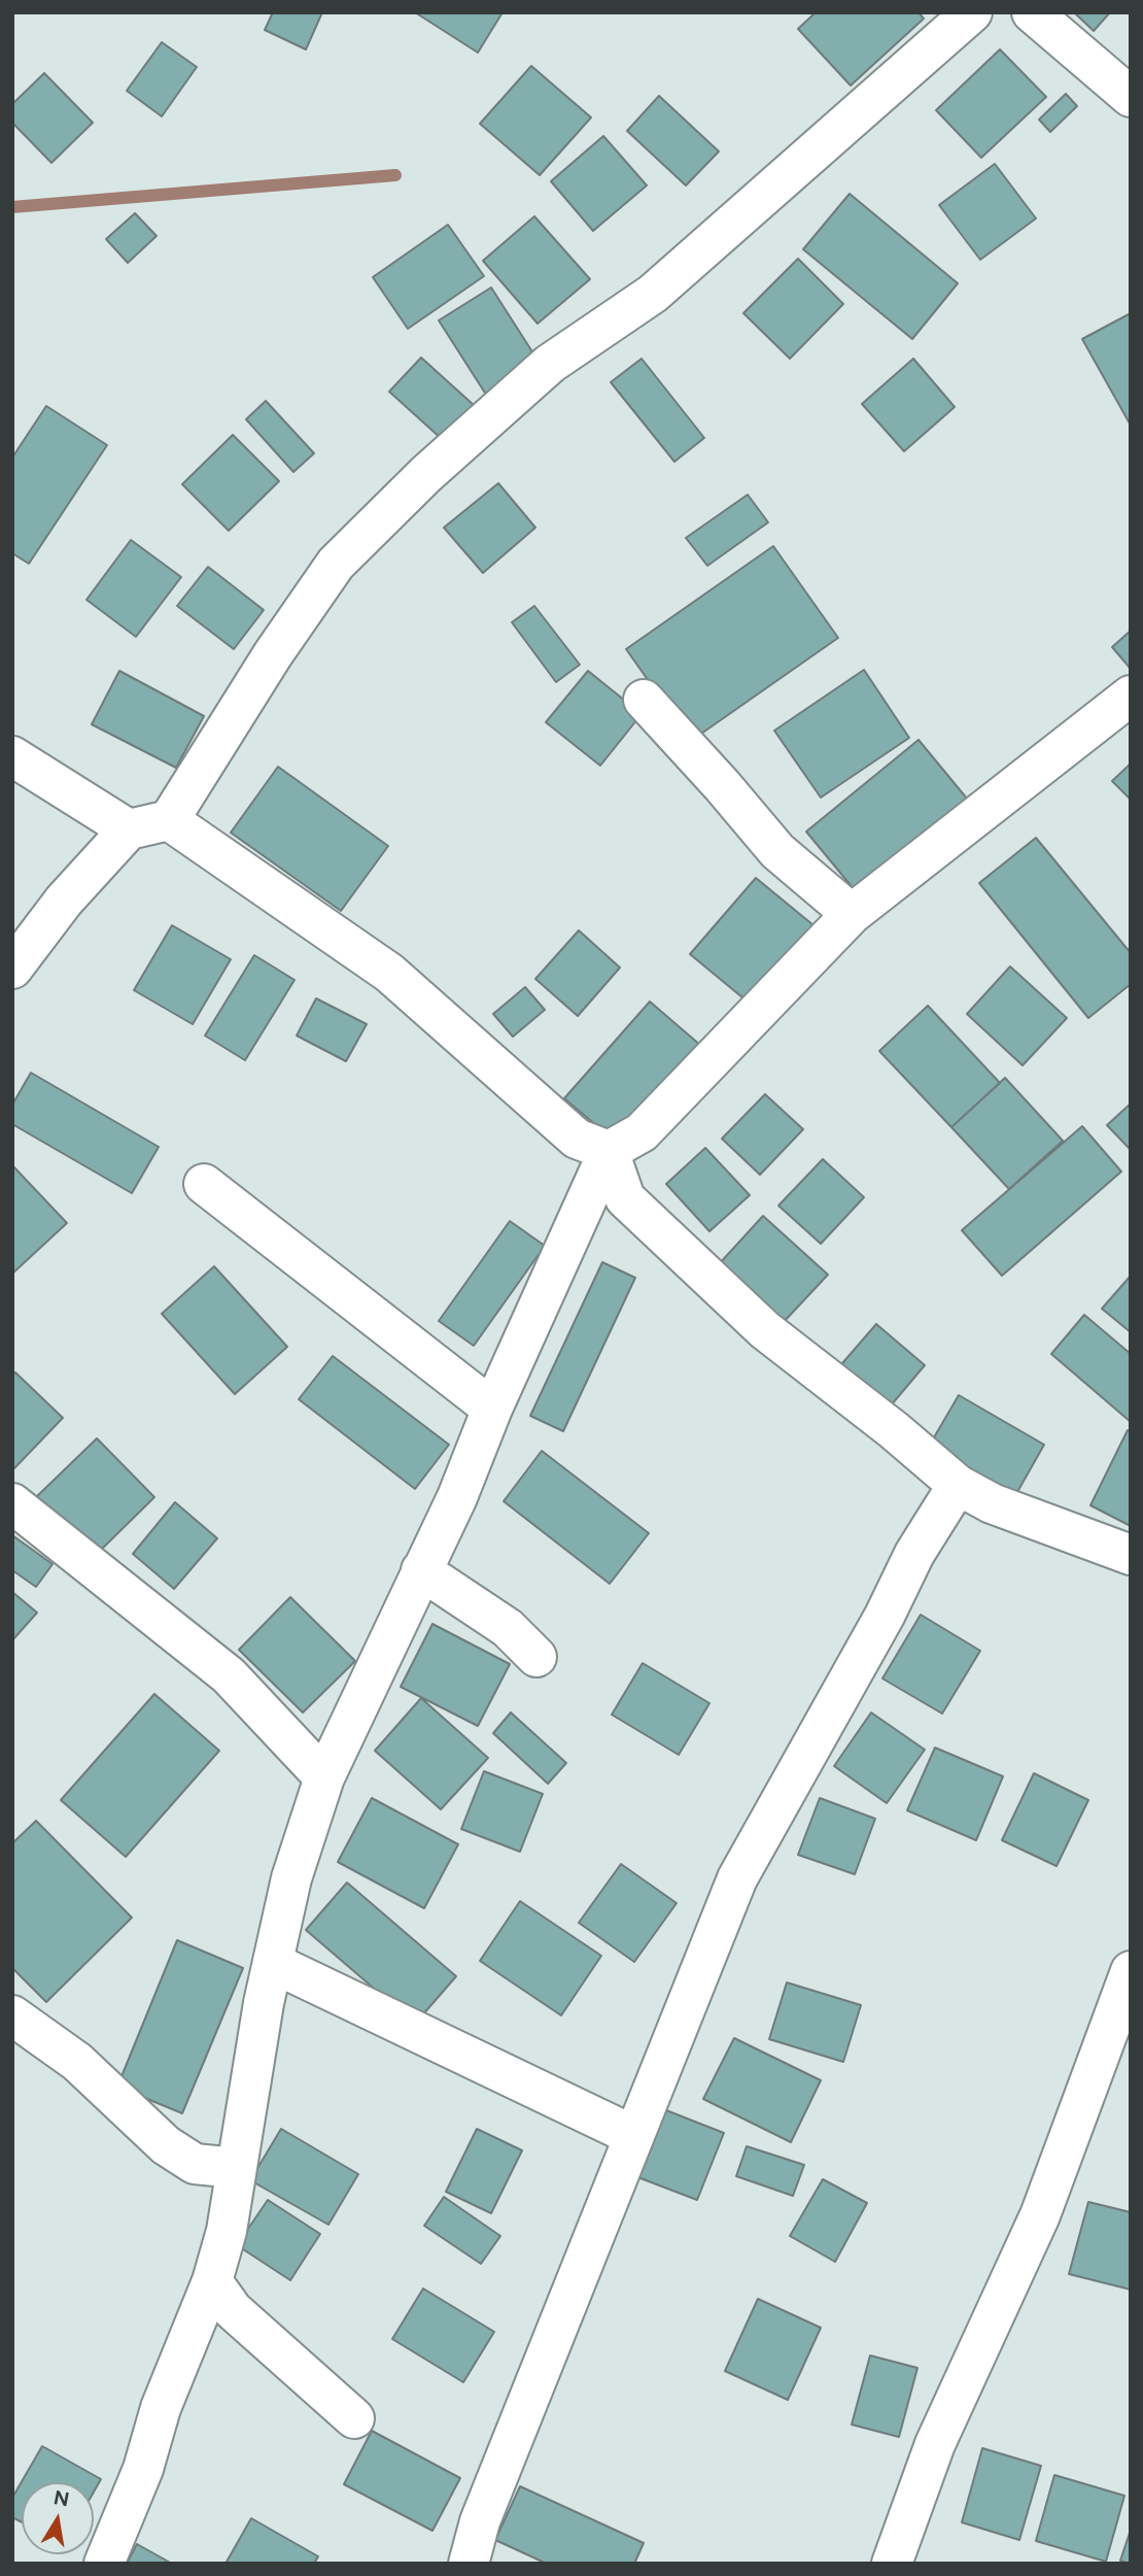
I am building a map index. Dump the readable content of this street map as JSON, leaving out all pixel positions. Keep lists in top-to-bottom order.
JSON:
{
  "north": "top"
}
